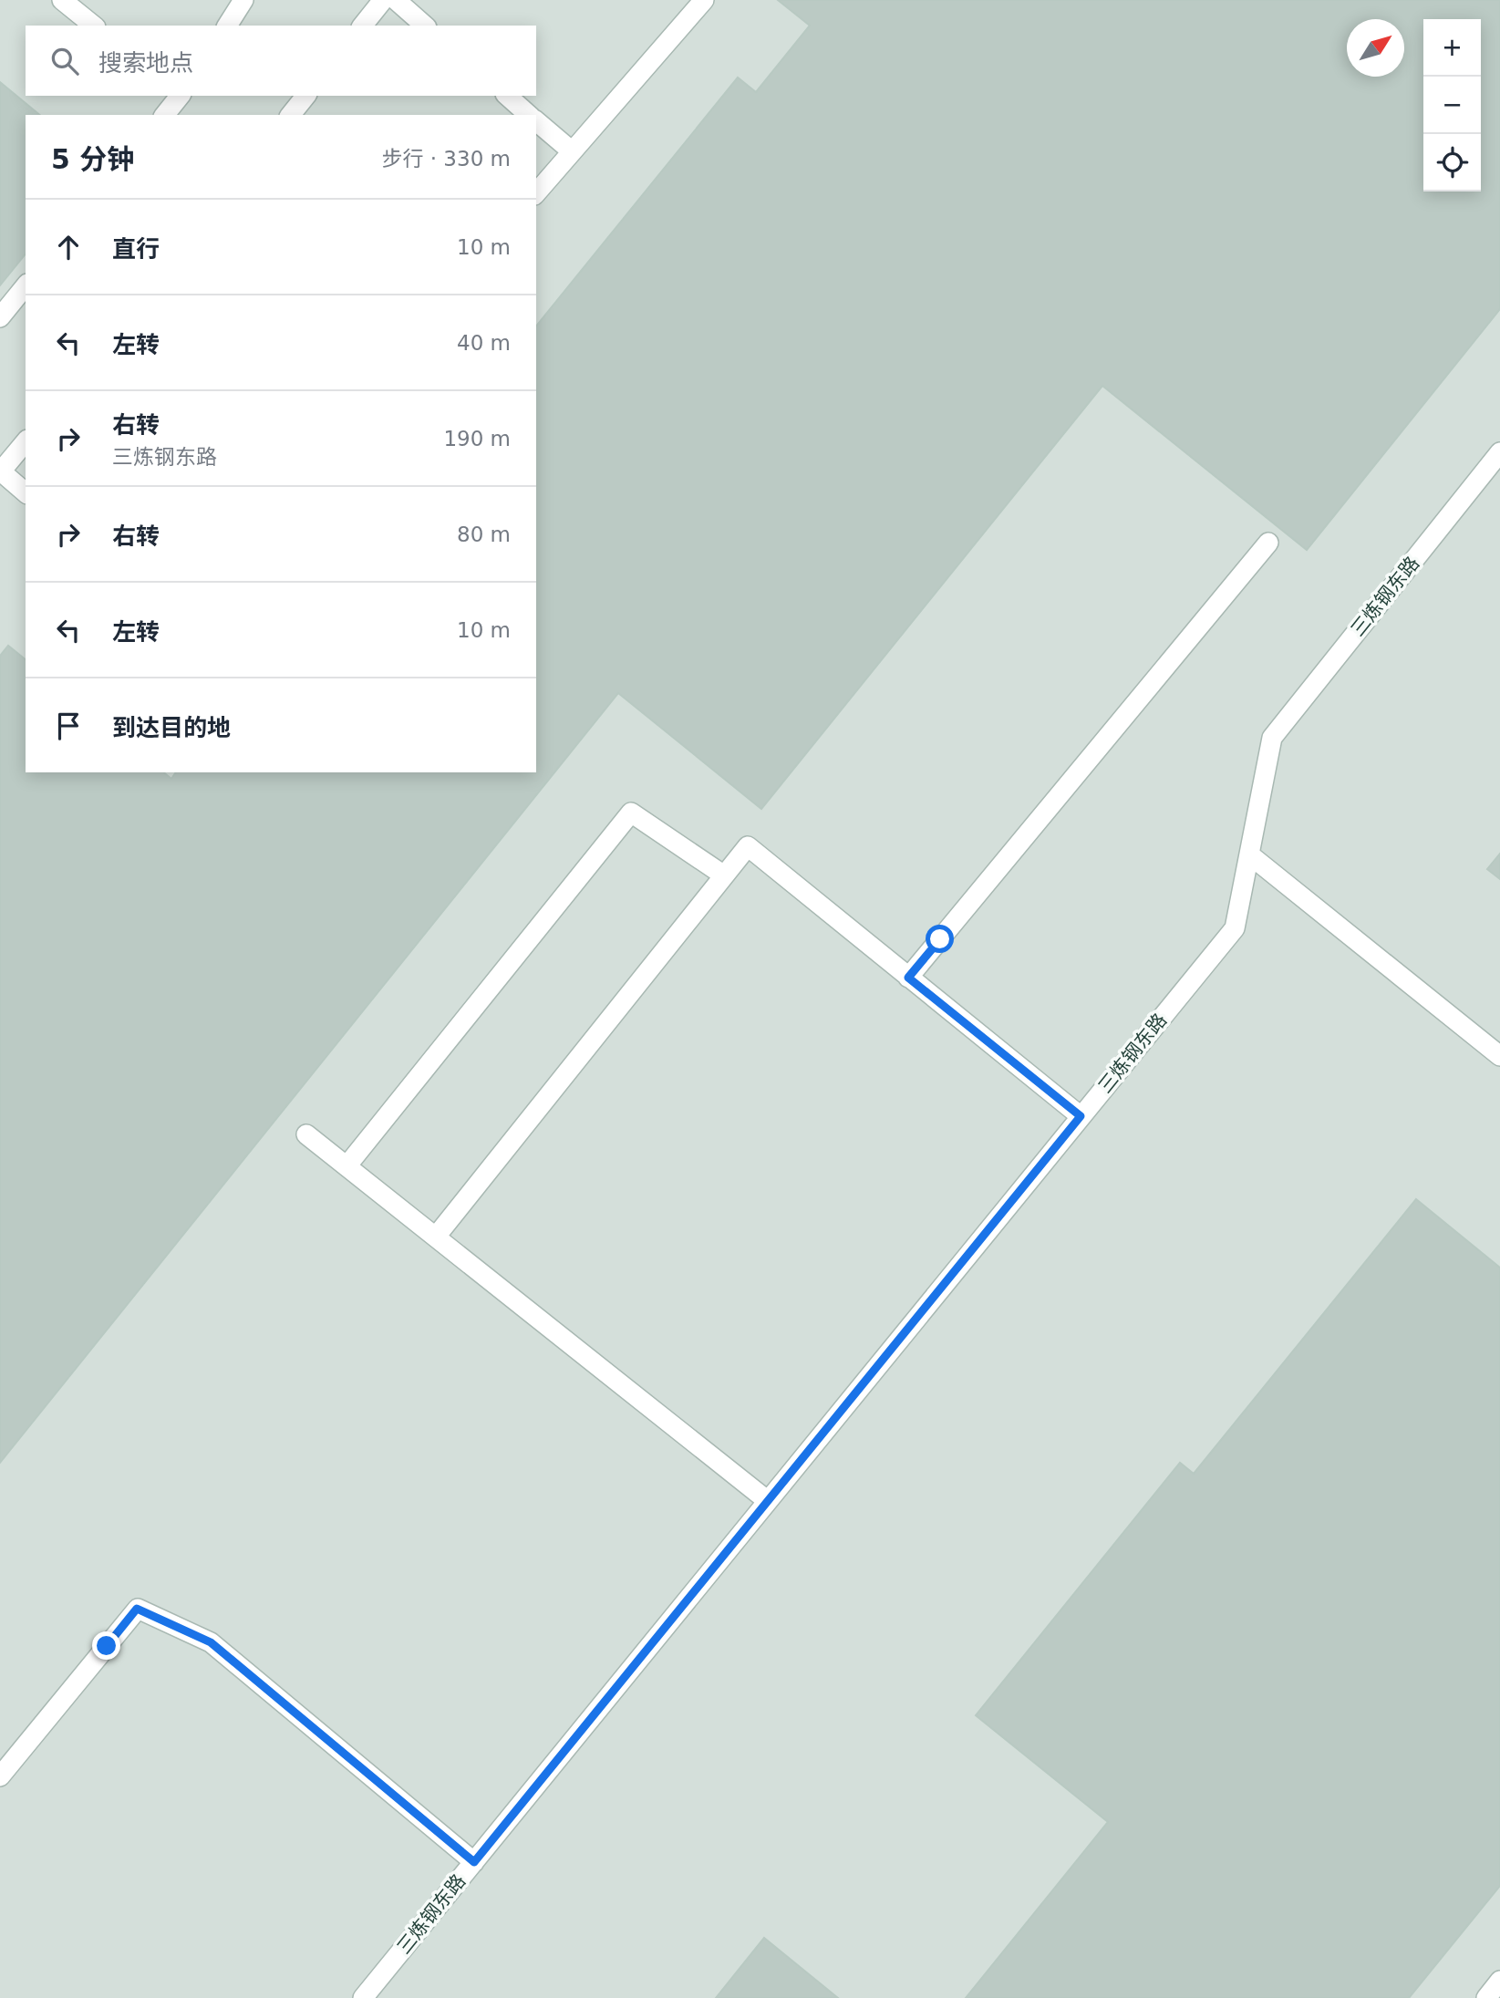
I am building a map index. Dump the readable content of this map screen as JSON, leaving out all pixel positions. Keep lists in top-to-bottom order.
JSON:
{
  "streets": {
    "lane": ["三炼钢东路"]
  },
  "north": "top right",
  "page": {
    "map_buttons": ["+", "−"],
    "search": "搜索地点",
    "heading": ["5 分钟", "步行 · 330 m"],
    "list": [
      ["直行", "10 m"],
      ["左转", "40 m"],
      ["右转", "三炼钢东路", "190 m"],
      ["右转", "80 m"],
      ["左转", "10 m"],
      "到达目的地"
    ]
  }
}
